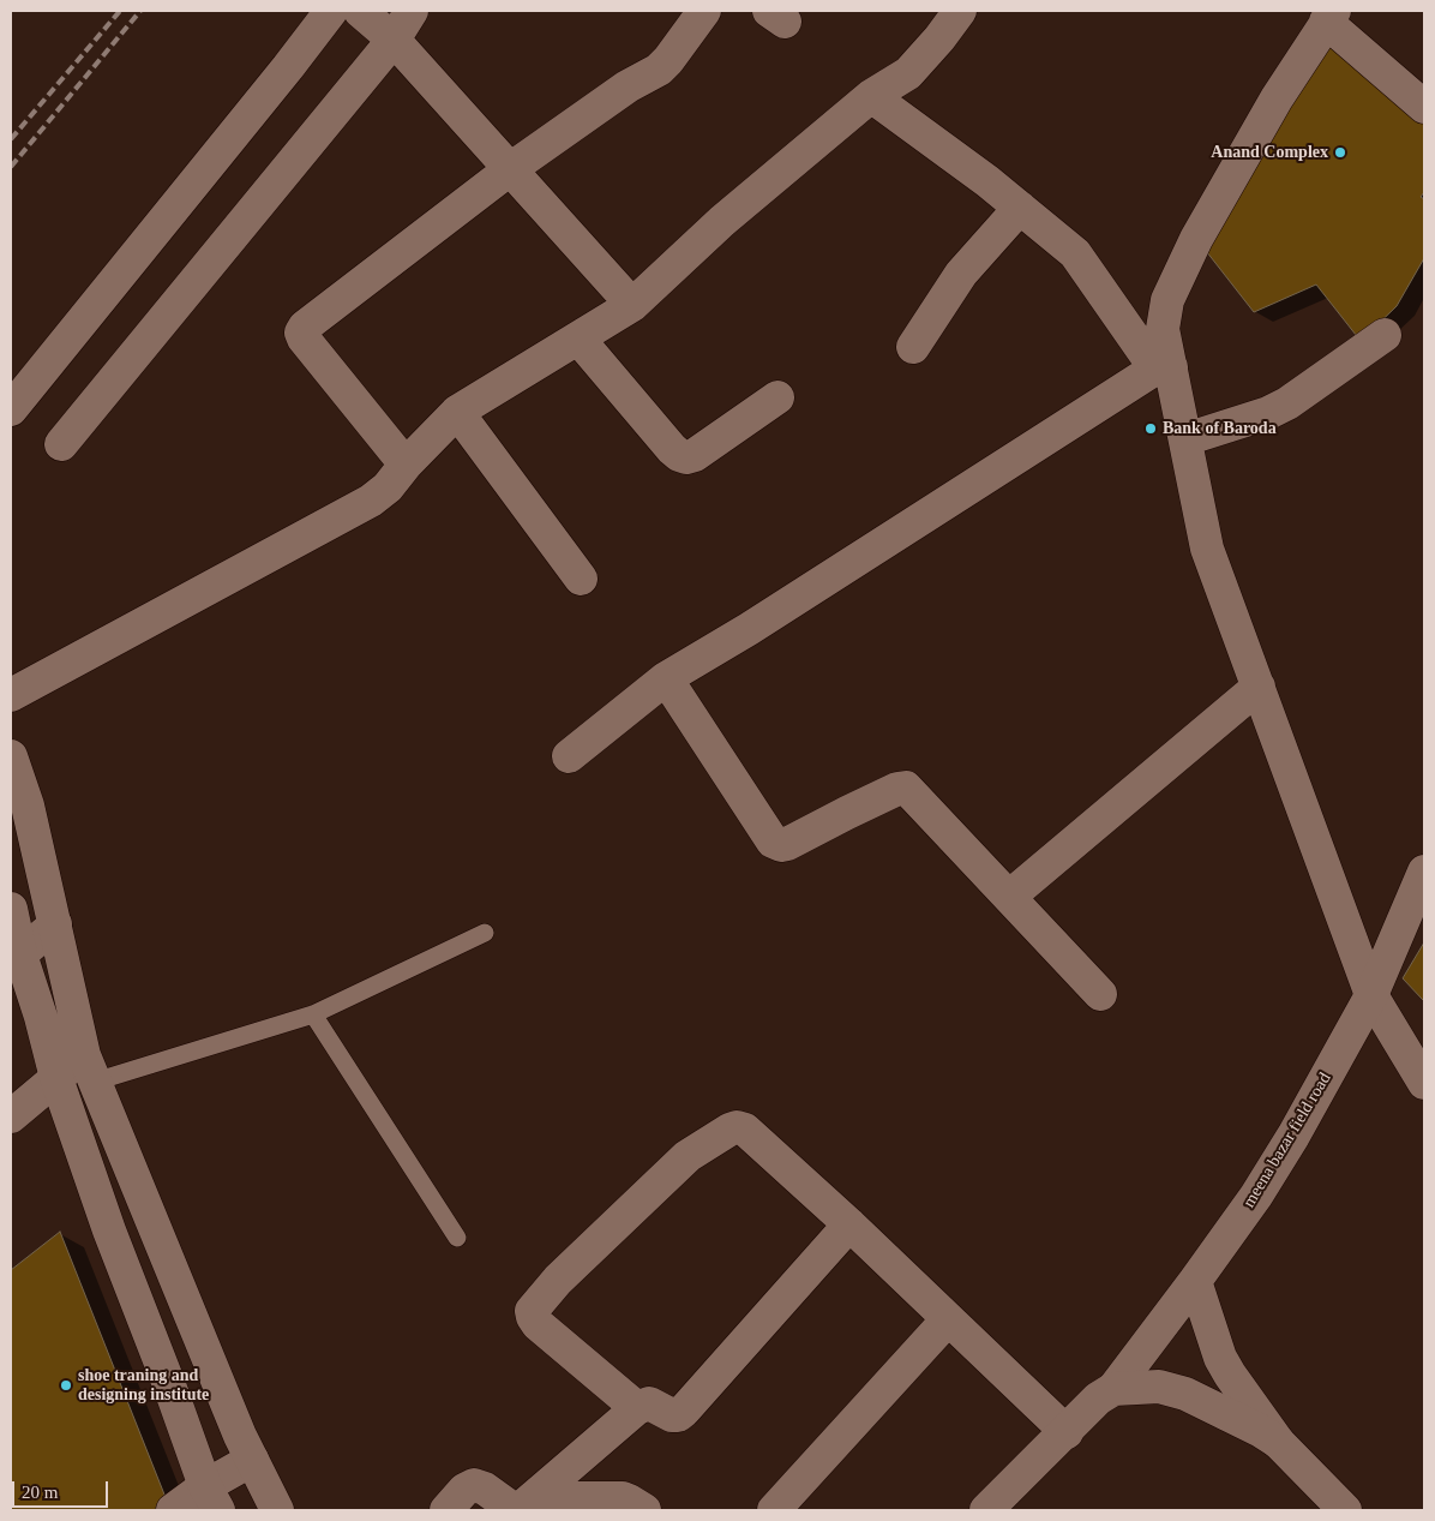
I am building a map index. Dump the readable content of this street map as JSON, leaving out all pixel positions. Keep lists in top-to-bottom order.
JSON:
{
  "streets": {
    "street": ["meena bazar field road"]
  },
  "places": ["Anand Complex", "Bank of Baroda", "shoe traning and designing institute"],
  "scale_bar": "20 m"
}
